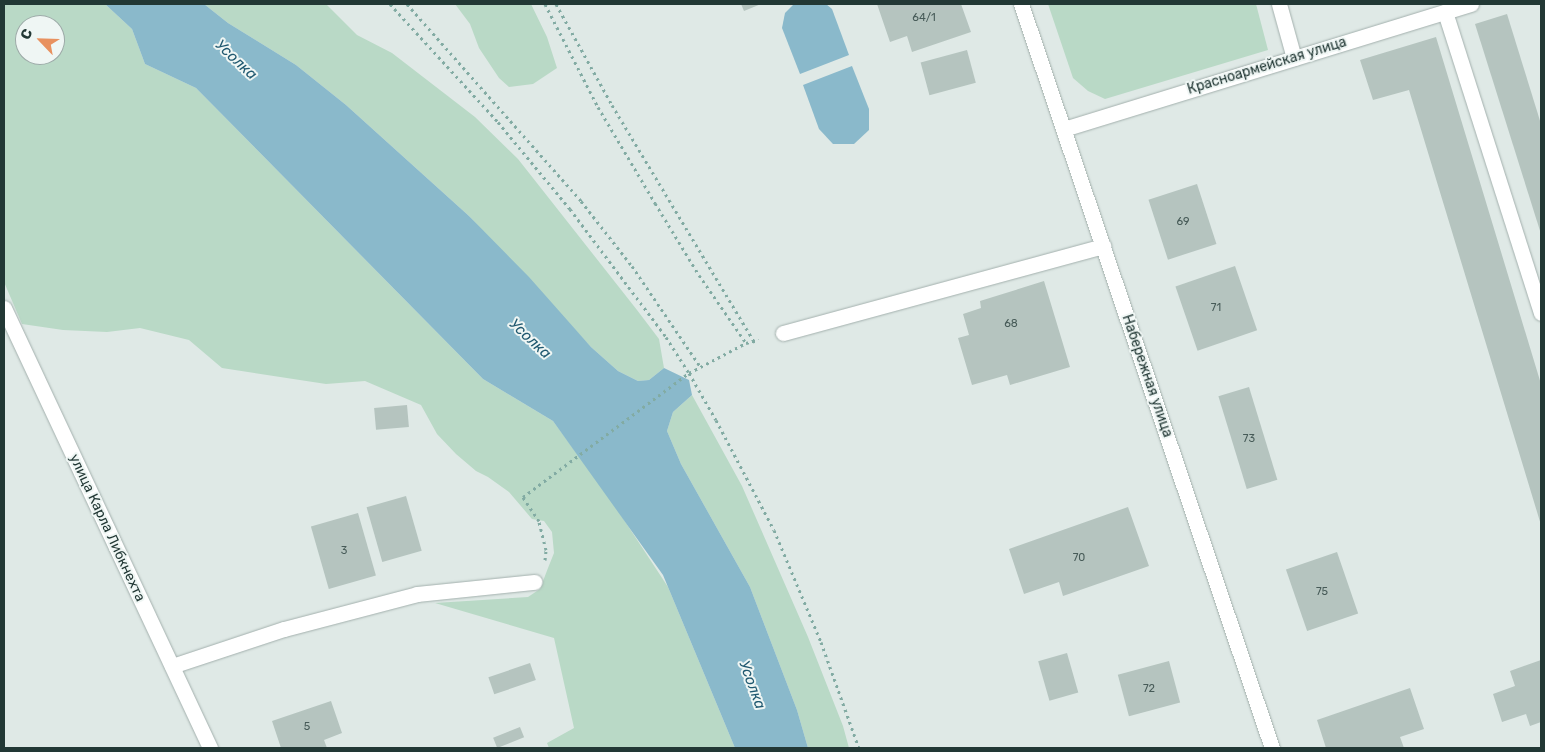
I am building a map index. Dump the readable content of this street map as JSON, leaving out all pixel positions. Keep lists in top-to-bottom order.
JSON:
{
  "streets": {
    "street": ["Красноармейская улица", "Набережная улица", "улица Карла Либкнехта"]
  },
  "crossings": [
    ["Красноармейская улица", "Набережная улица"]
  ],
  "water": ["Усолка"],
  "house_numbers": [
    "64/1",
    "69",
    "71",
    "68",
    "73",
    "3",
    "70",
    "75",
    "72",
    "5"
  ],
  "north": "top left"
}
